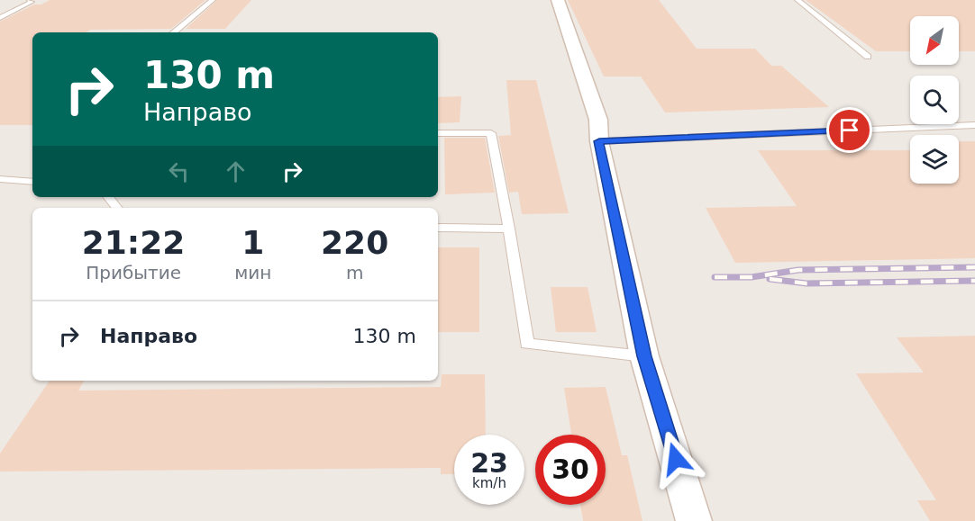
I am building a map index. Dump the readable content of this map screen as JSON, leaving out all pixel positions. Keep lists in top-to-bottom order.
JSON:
{
  "north": "bottom left",
  "page": {
    "turn": ["130 m", "Направо"],
    "eta": [
      "21:22",
      "Прибытие",
      "1",
      "мин",
      "220",
      "m"
    ],
    "list": [
      {
        "name": "Направо",
        "value": "130 m"
      }
    ],
    "speed": "23 km/h",
    "limit": "30"
  }
}
